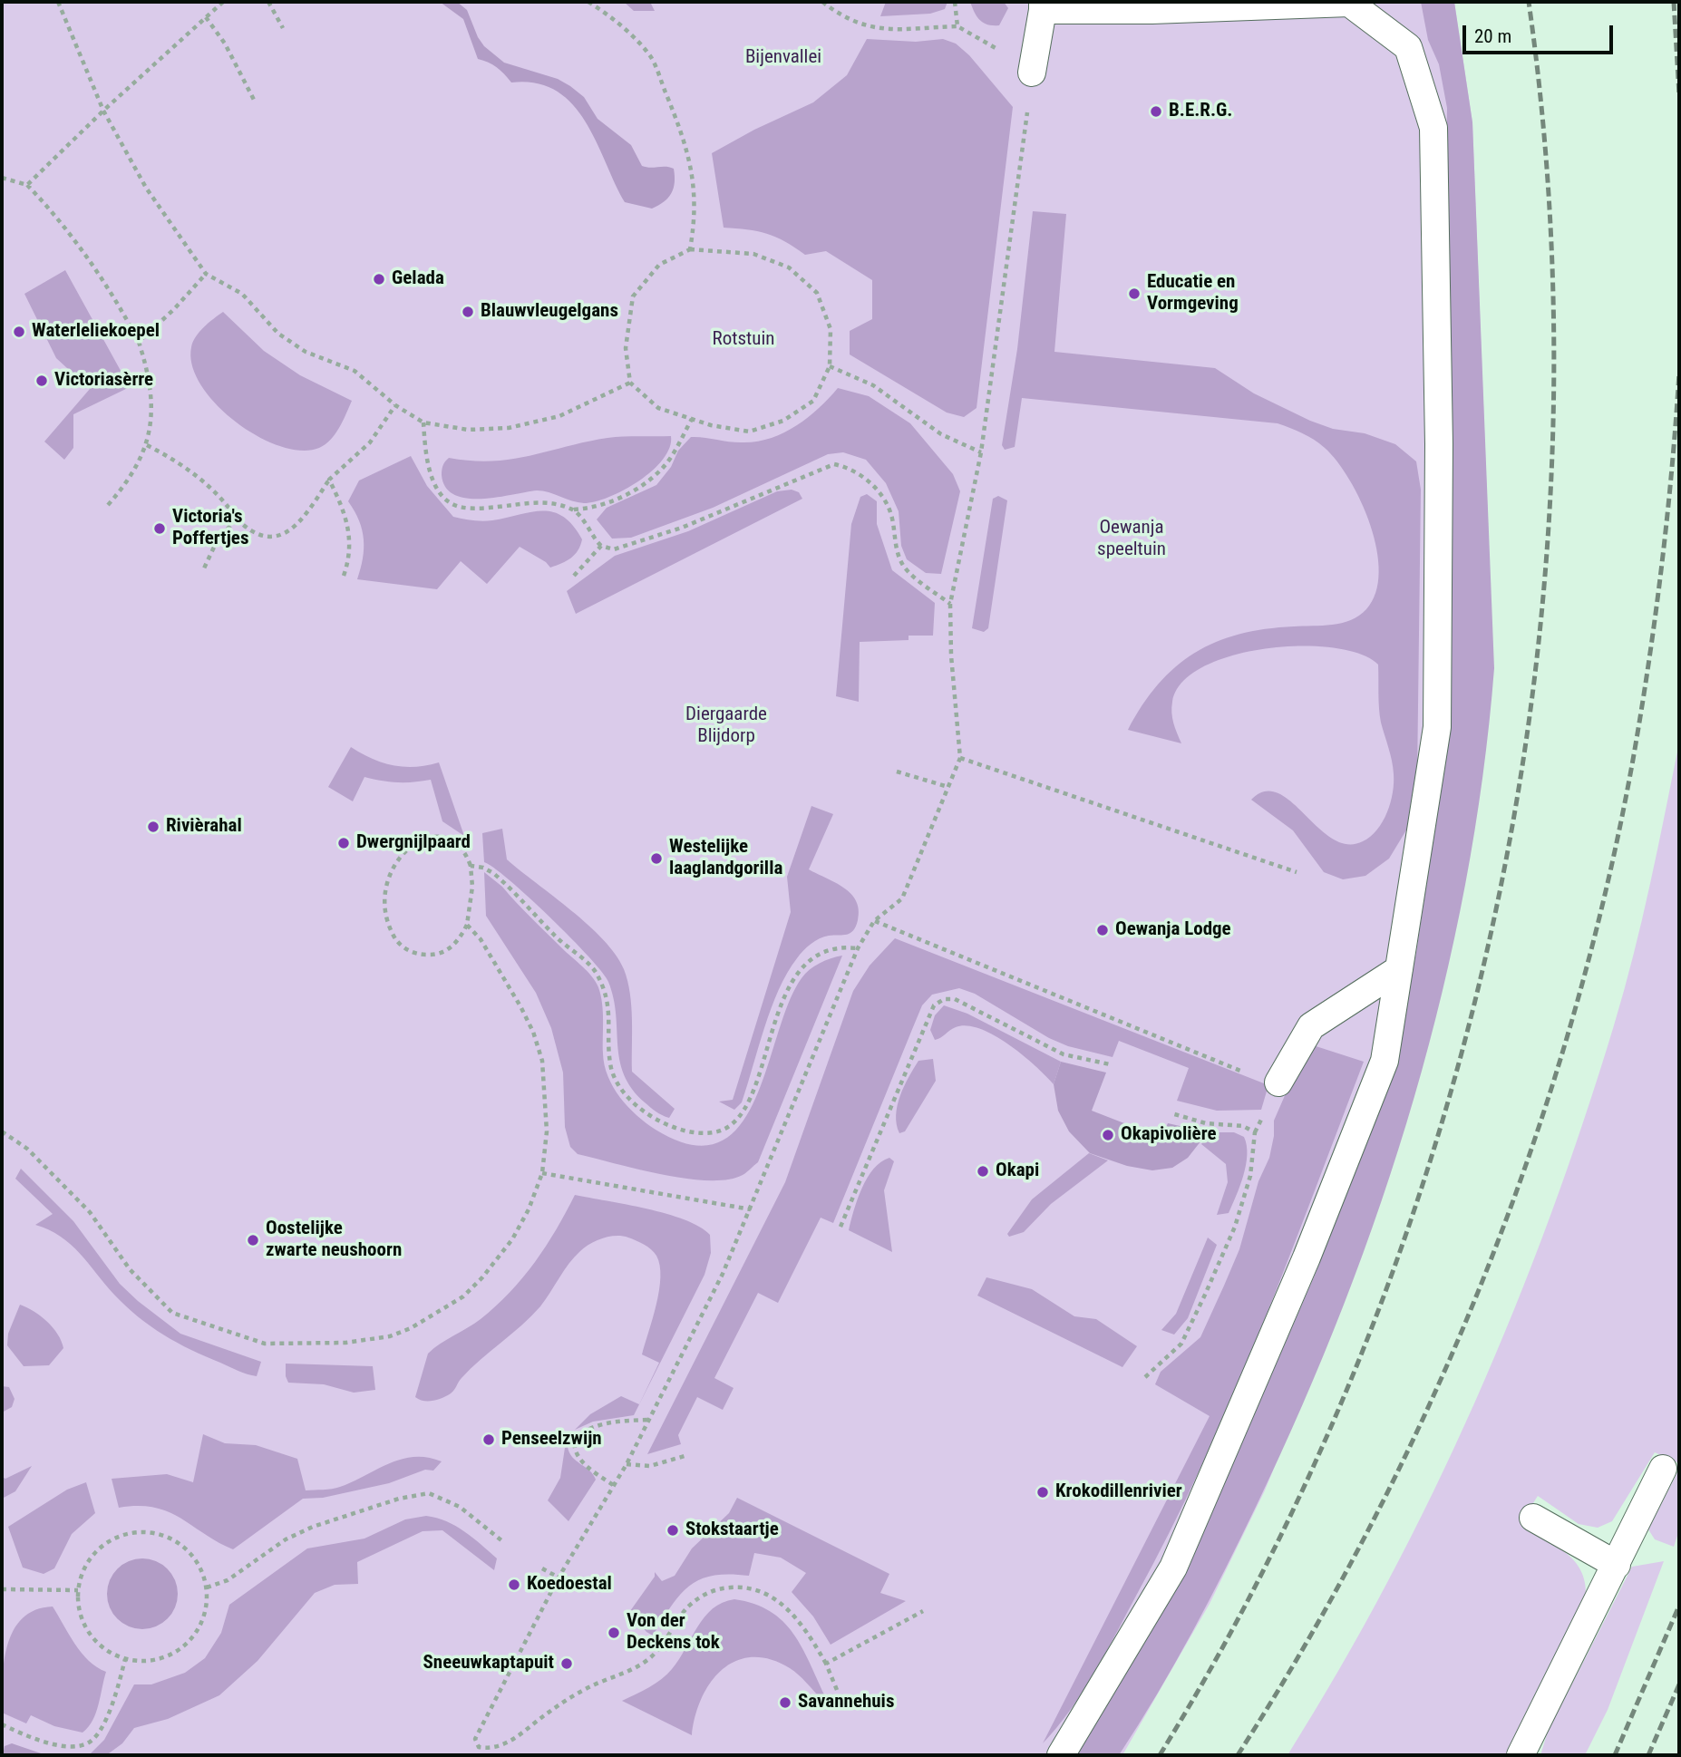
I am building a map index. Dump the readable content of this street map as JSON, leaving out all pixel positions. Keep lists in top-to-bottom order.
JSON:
{
  "parks": [
    "Bijenvallei",
    "Rotstuin",
    "Oewanja speeltuin",
    "Diergaarde Blijdorp"
  ],
  "places": [
    "B.E.R.G.",
    "Gelada",
    "Educatie en Vormgeving",
    "Blauwvleugelgans",
    "Waterleliekoepel",
    "Victoriasèrre",
    "Victoria's Poffertjes",
    "Rivièrahal",
    "Dwergnijlpaard",
    "Westelijke laaglandgorilla",
    "Oewanja Lodge",
    "Okapivolière",
    "Okapi",
    "Oostelijke zwarte neushoorn",
    "Penseelzwijn",
    "Krokodillenrivier",
    "Stokstaartje",
    "Koedoestal",
    "Von der Deckens tok",
    "Sneeuwkaptapuit",
    "Savannehuis"
  ],
  "scale_bar": "20 m"
}
